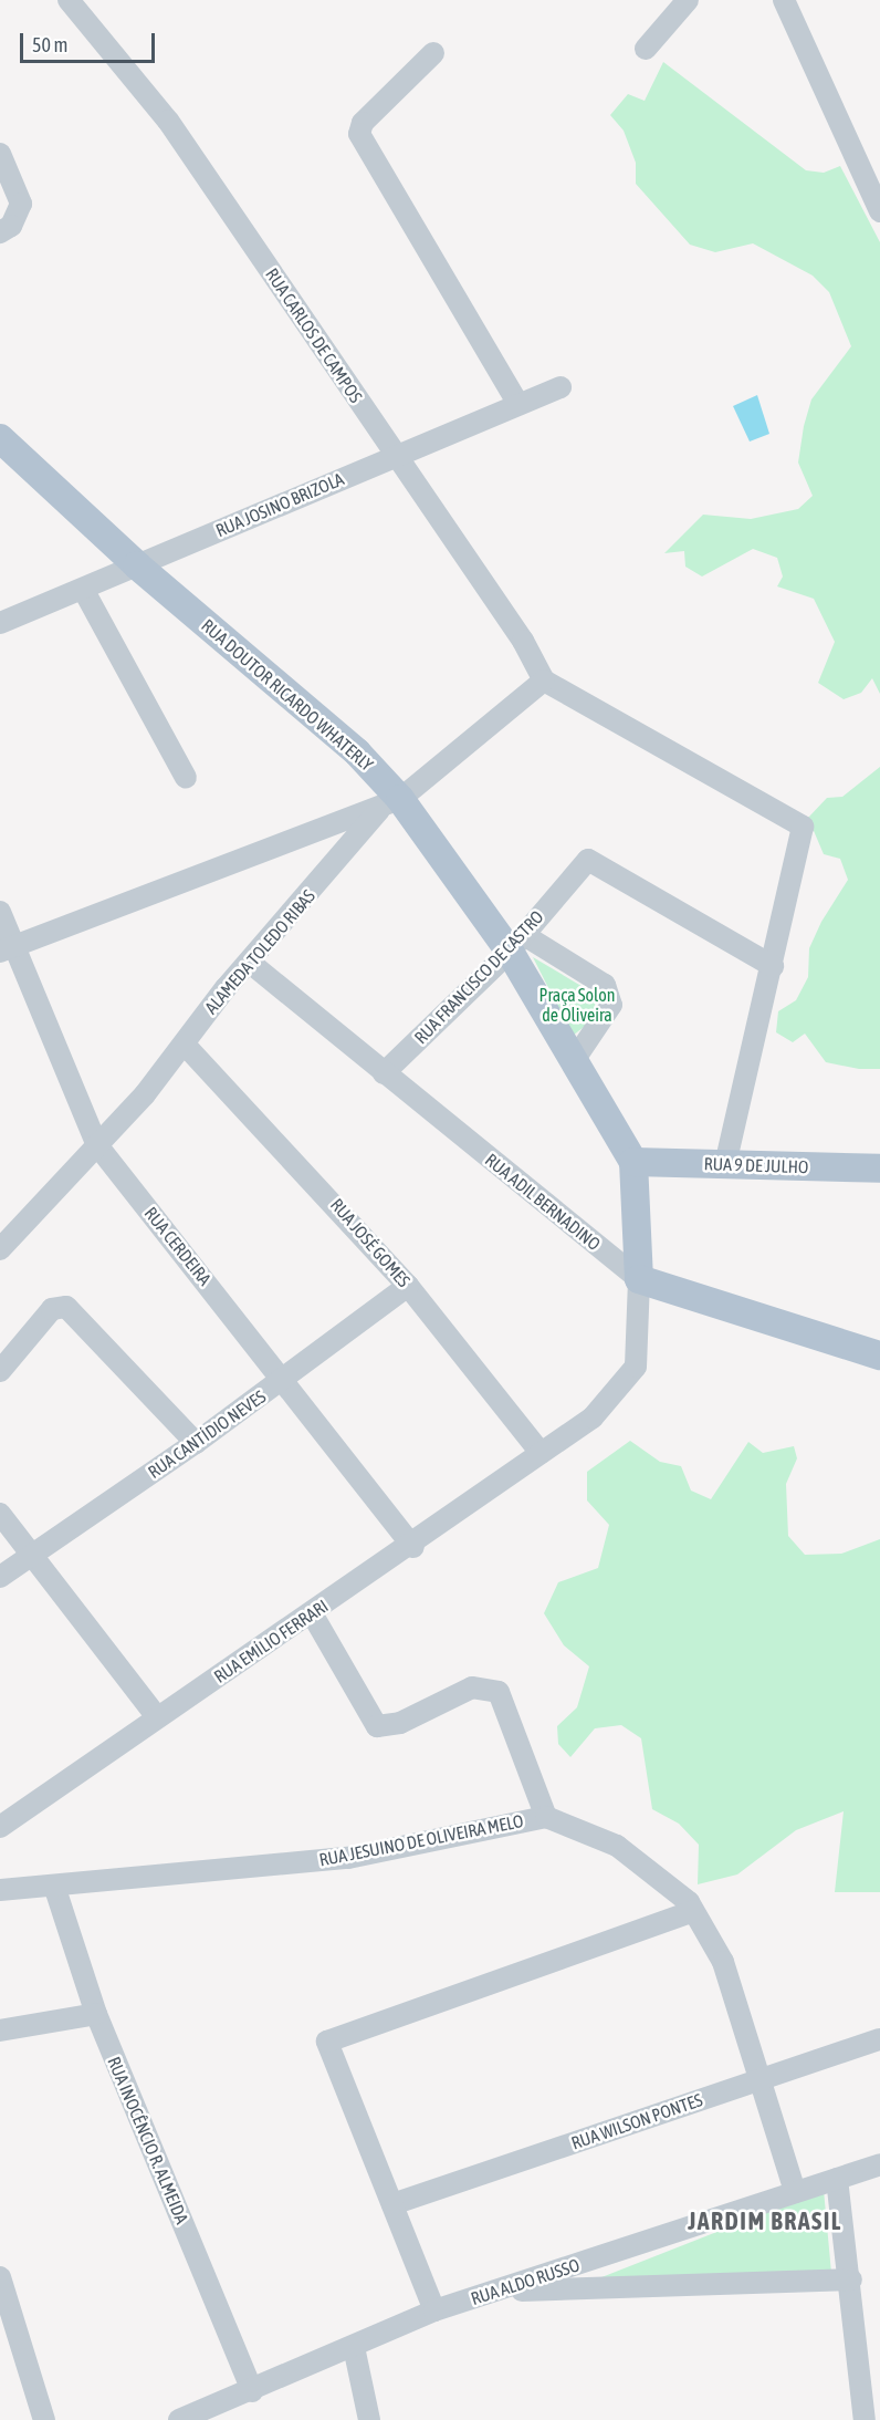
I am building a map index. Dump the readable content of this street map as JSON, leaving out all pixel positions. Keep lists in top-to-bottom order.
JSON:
{
  "streets": {
    "main road": ["RUA DOUTOR RICARDO WHATERLY", "RUA 9 DE JULHO", "RUA ADIL BERNADINO"],
    "street": [
      "RUA CARLOS DE CAMPOS",
      "RUA JOSINO BRIZOLA",
      "ALAMEDA TOLEDO RIBAS",
      "RUA FRANCISCO DE CASTRO",
      "RUA JOSÉ GOMES",
      "RUA CERDEIRA",
      "RUA CANTÍDIO NEVES",
      "RUA EMÍLIO FERRARI",
      "RUA JESUINO DE OLIVEIRA MELO",
      "RUA WILSON PONTES",
      "RUA INOCÊNCIO R. ALMEIDA",
      "RUA ALDO RUSSO"
    ]
  },
  "crossings": [
    ["RUA CARLOS DE CAMPOS", "RUA JOSINO BRIZOLA"],
    ["RUA CARLOS DE CAMPOS", "ALAMEDA TOLEDO RIBAS"],
    ["RUA JOSINO BRIZOLA", "RUA DOUTOR RICARDO WHATERLY"],
    ["RUA DOUTOR RICARDO WHATERLY", "ALAMEDA TOLEDO RIBAS"],
    ["RUA DOUTOR RICARDO WHATERLY", "RUA FRANCISCO DE CASTRO"],
    ["RUA DOUTOR RICARDO WHATERLY", "RUA 9 DE JULHO"],
    ["ALAMEDA TOLEDO RIBAS", "RUA ADIL BERNADINO"],
    ["ALAMEDA TOLEDO RIBAS", "RUA JOSÉ GOMES"],
    ["ALAMEDA TOLEDO RIBAS", "RUA CERDEIRA"],
    ["RUA FRANCISCO DE CASTRO", "RUA ADIL BERNADINO"],
    ["RUA ADIL BERNADINO", "RUA EMÍLIO FERRARI"],
    ["RUA JOSÉ GOMES", "RUA CANTÍDIO NEVES"],
    ["RUA JOSÉ GOMES", "RUA EMÍLIO FERRARI"],
    ["RUA CERDEIRA", "RUA CANTÍDIO NEVES"],
    ["RUA CERDEIRA", "RUA EMÍLIO FERRARI"],
    ["RUA JESUINO DE OLIVEIRA MELO", "RUA WILSON PONTES"],
    ["RUA JESUINO DE OLIVEIRA MELO", "RUA INOCÊNCIO R. ALMEIDA"],
    ["RUA JESUINO DE OLIVEIRA MELO", "RUA ALDO RUSSO"],
    ["RUA INOCÊNCIO R. ALMEIDA", "RUA ALDO RUSSO"]
  ],
  "districts": ["JARDIM BRASIL"],
  "parks": ["Praça Solon de Oliveira"],
  "scale_bar": "50 m"
}
